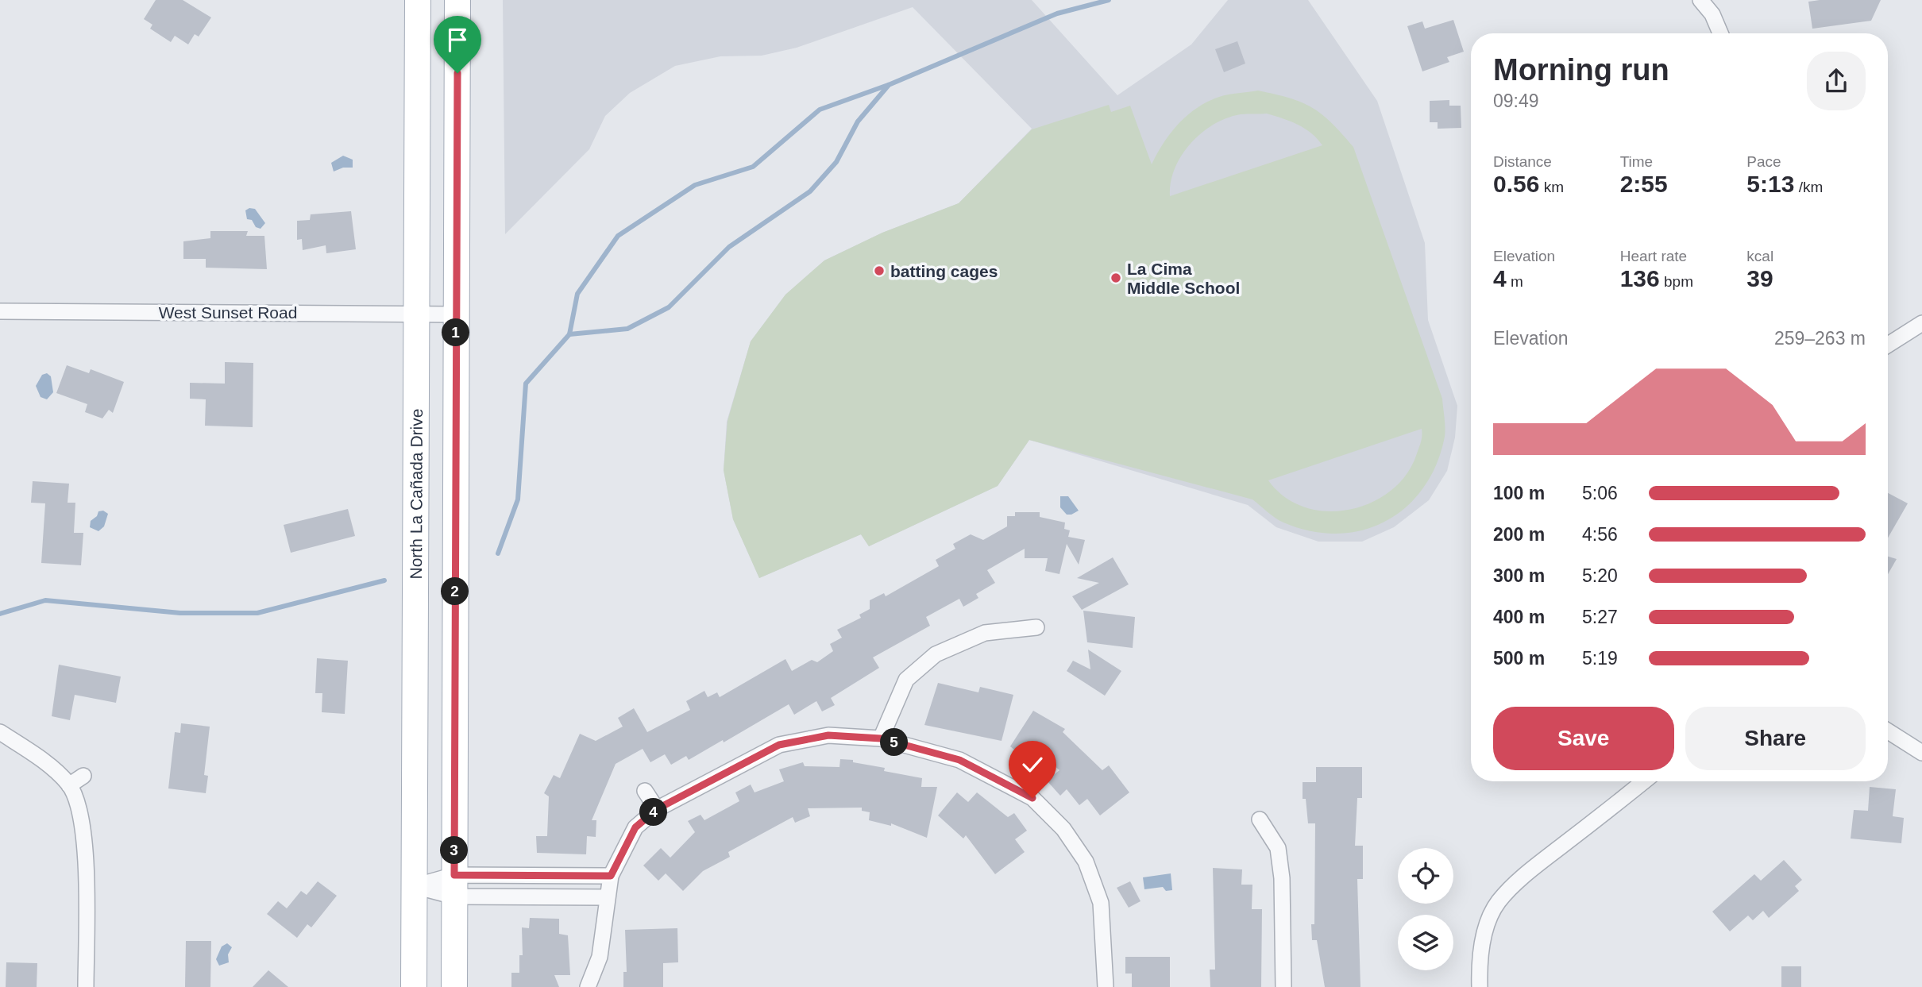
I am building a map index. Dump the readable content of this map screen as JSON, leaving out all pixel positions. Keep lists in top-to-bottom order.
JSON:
{
  "streets": {
    "main road": ["North La Cañada Drive"],
    "street": ["West Sunset Road"]
  },
  "crossings": [
    ["West Sunset Road", "North La Cañada Drive"]
  ],
  "places": ["batting cages", "La Cima Middle School"],
  "page": {
    "heading": ["Morning run", "09:49"],
    "stats": [
      ["Distance", "0.56 km"],
      ["Time", "2:55"],
      ["Pace", "5:13 /km"],
      ["Elevation", "4 m"],
      ["Heart rate", "136 bpm"],
      ["kcal", "39"]
    ],
    "chart": ["Elevation", "259–263 m"],
    "pins": [
      "1",
      "2",
      "5",
      "4",
      "3"
    ],
    "list": [
      {
        "name": "100 m",
        "note": "5:06"
      },
      {
        "name": "200 m",
        "note": "4:56"
      },
      {
        "name": "300 m",
        "note": "5:20"
      },
      {
        "name": "400 m",
        "note": "5:27"
      },
      {
        "name": "500 m",
        "note": "5:19"
      }
    ],
    "buttons": ["Save", "Share"]
  }
}
